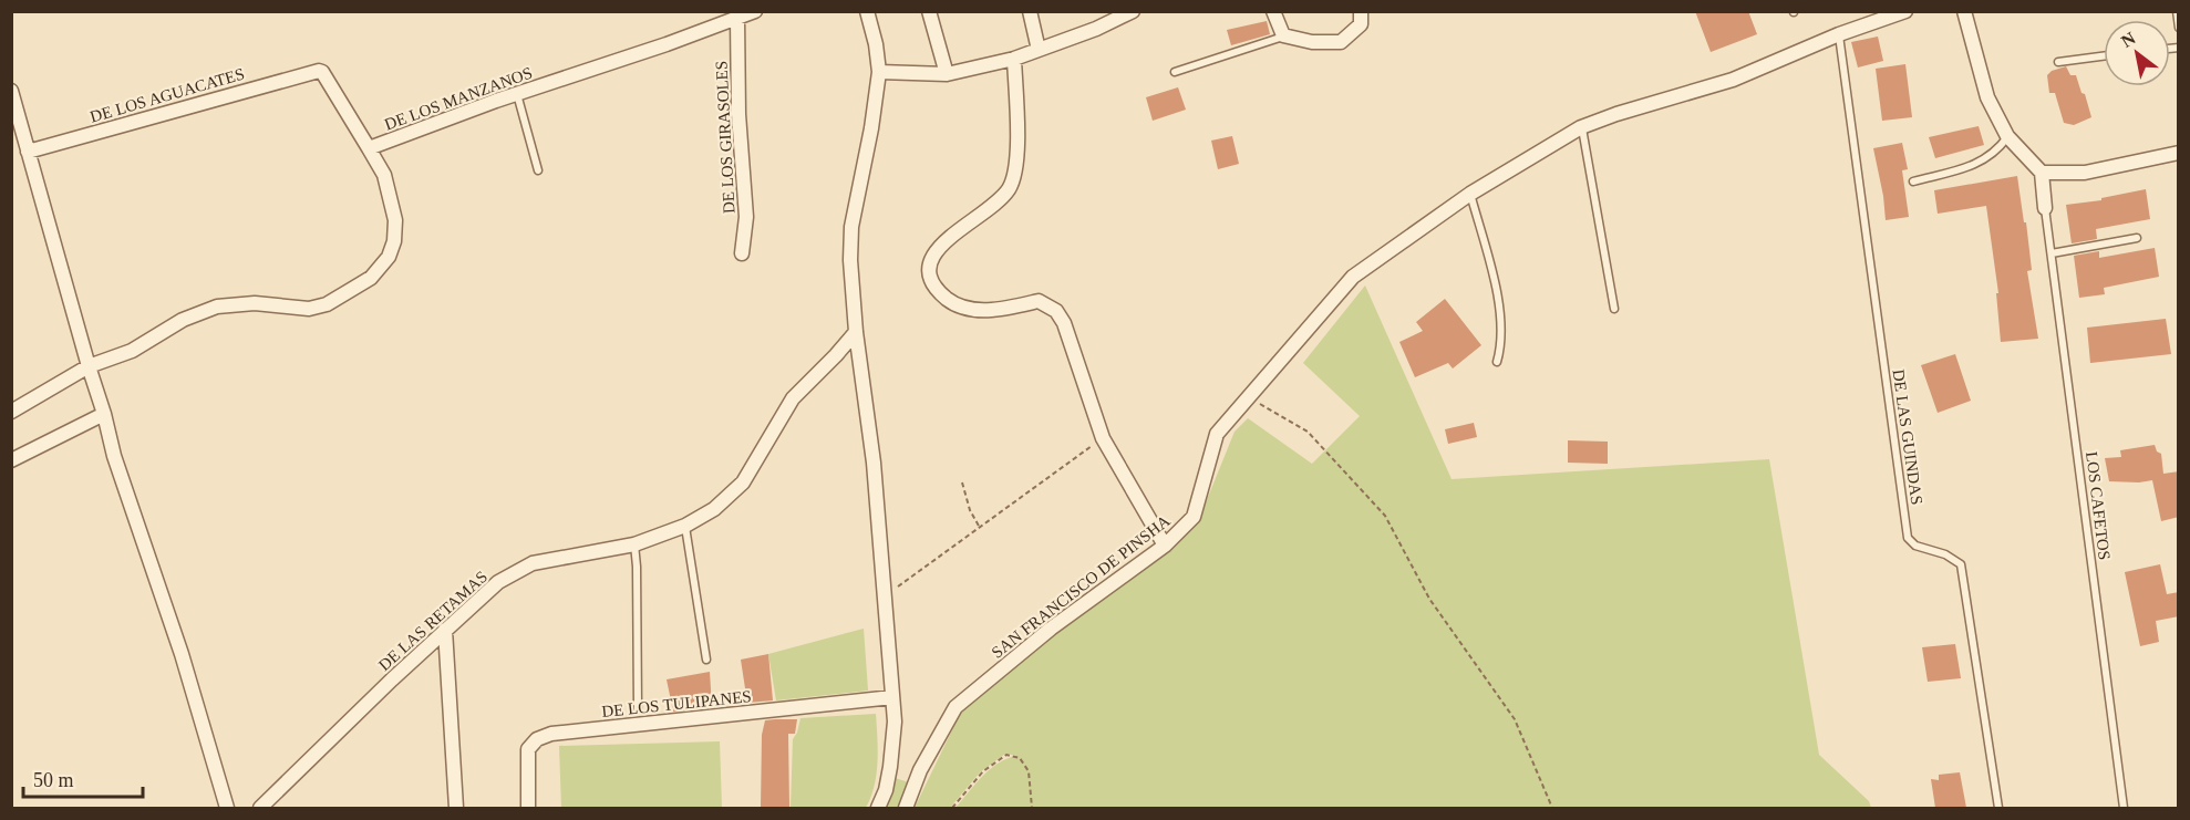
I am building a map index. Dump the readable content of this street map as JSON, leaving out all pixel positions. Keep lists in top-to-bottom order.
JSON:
{
  "streets": {
    "street": [
      "DE LOS AGUACATES",
      "DE LOS MANZANOS",
      "DE LOS GIRASOLES",
      "SAN FRANCISCO DE PINSHA",
      "DE LAS RETAMAS",
      "DE LOS TULIPANES"
    ],
    "lane": ["DE LAS GUINDAS", "LOS CAFETOS"]
  },
  "crossings": [
    ["DE LOS AGUACATES", "DE LOS MANZANOS"],
    ["DE LOS MANZANOS", "DE LOS GIRASOLES"],
    ["DE LAS GUINDAS", "SAN FRANCISCO DE PINSHA"]
  ],
  "scale_bar": "50 m",
  "north": "top left"
}
